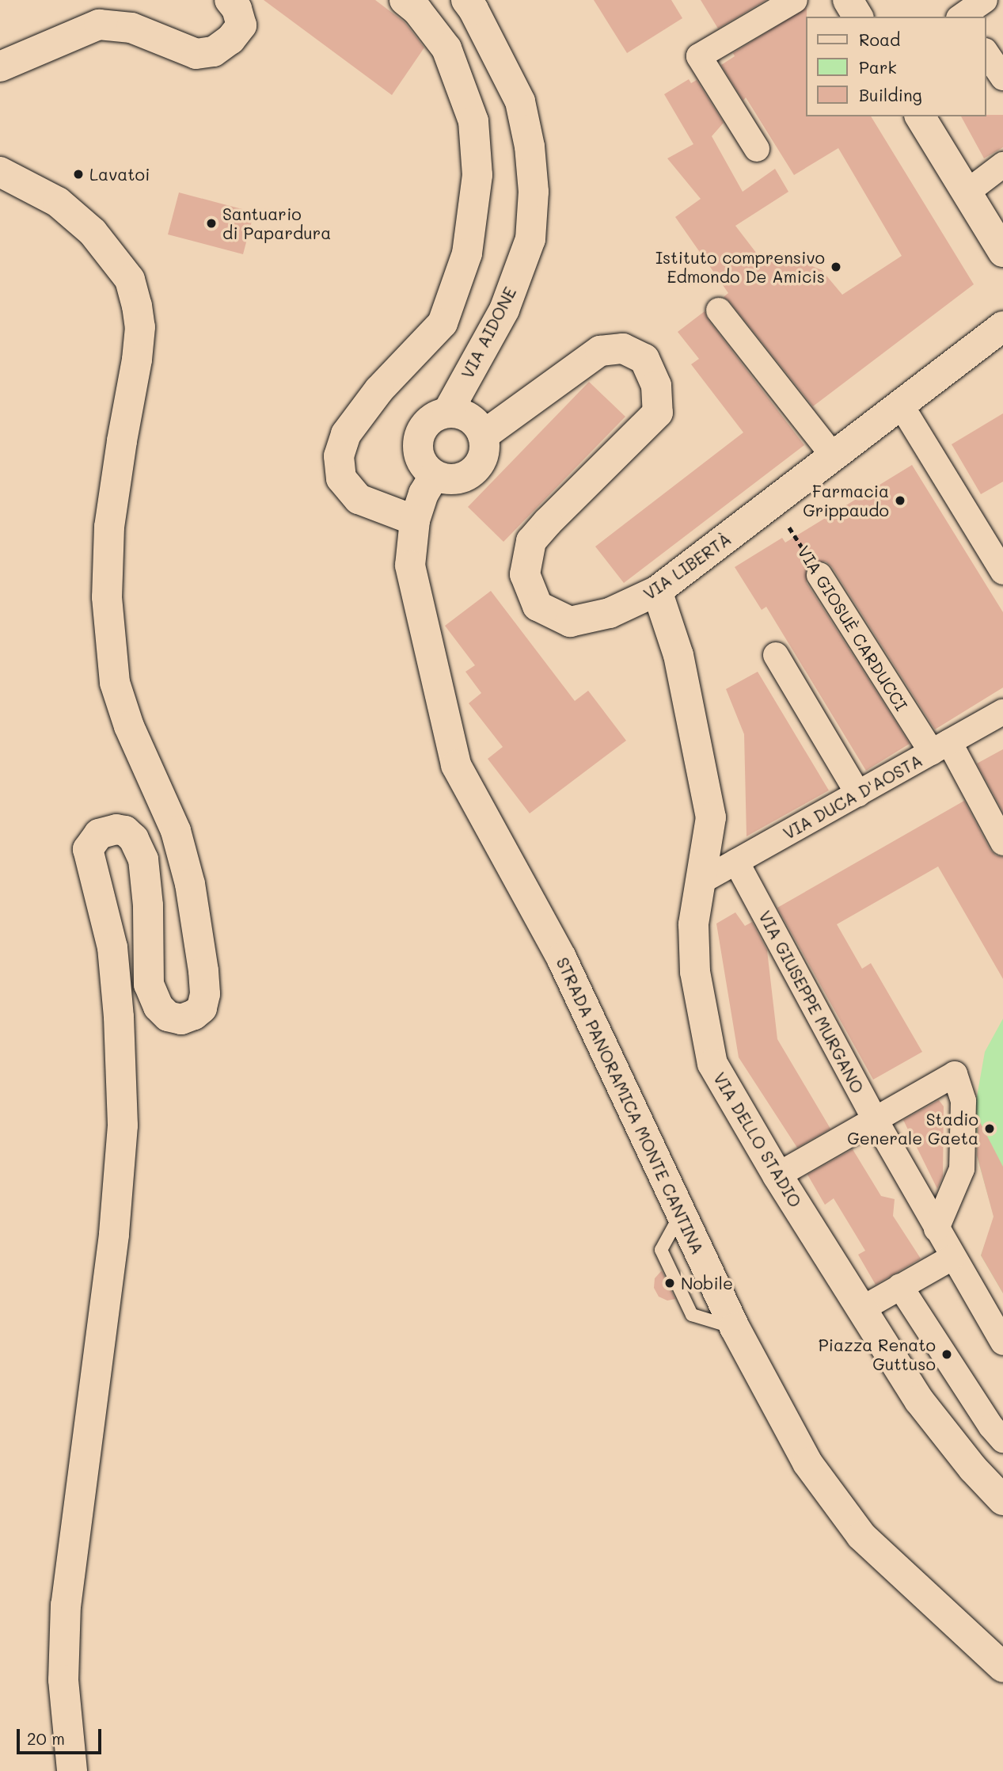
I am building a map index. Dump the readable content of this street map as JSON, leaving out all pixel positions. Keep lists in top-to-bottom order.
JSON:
{
  "streets": {
    "street": [
      "VIA AIDONE",
      "VIA LIBERTÀ",
      "VIA GIOSUÈ CARDUCCI",
      "VIA DUCA D'AOSTA",
      "VIA GIUSEPPE MURGANO",
      "STRADA PANORAMICA MONTE CANTINA",
      "VIA DELLO STADIO"
    ]
  },
  "crossings": [
    ["VIA AIDONE", "VIA LIBERTÀ"],
    ["VIA AIDONE", "STRADA PANORAMICA MONTE CANTINA"],
    ["VIA LIBERTÀ", "VIA GIOSUÈ CARDUCCI"],
    ["VIA LIBERTÀ", "STRADA PANORAMICA MONTE CANTINA"],
    ["VIA LIBERTÀ", "VIA DELLO STADIO"],
    ["VIA GIOSUÈ CARDUCCI", "VIA DUCA D'AOSTA"],
    ["VIA DUCA D'AOSTA", "VIA GIUSEPPE MURGANO"],
    ["VIA DUCA D'AOSTA", "VIA DELLO STADIO"]
  ],
  "places": [
    "Lavatoi",
    "Santuario di Papardura",
    "Istituto comprensivo Edmondo De Amicis",
    "Farmacia Grippaudo",
    "Stadio Generale Gaeta",
    "Nobile",
    "Piazza Renato Guttuso"
  ],
  "legend": ["Road", "Park", "Building"],
  "scale_bar": "20 m"
}
